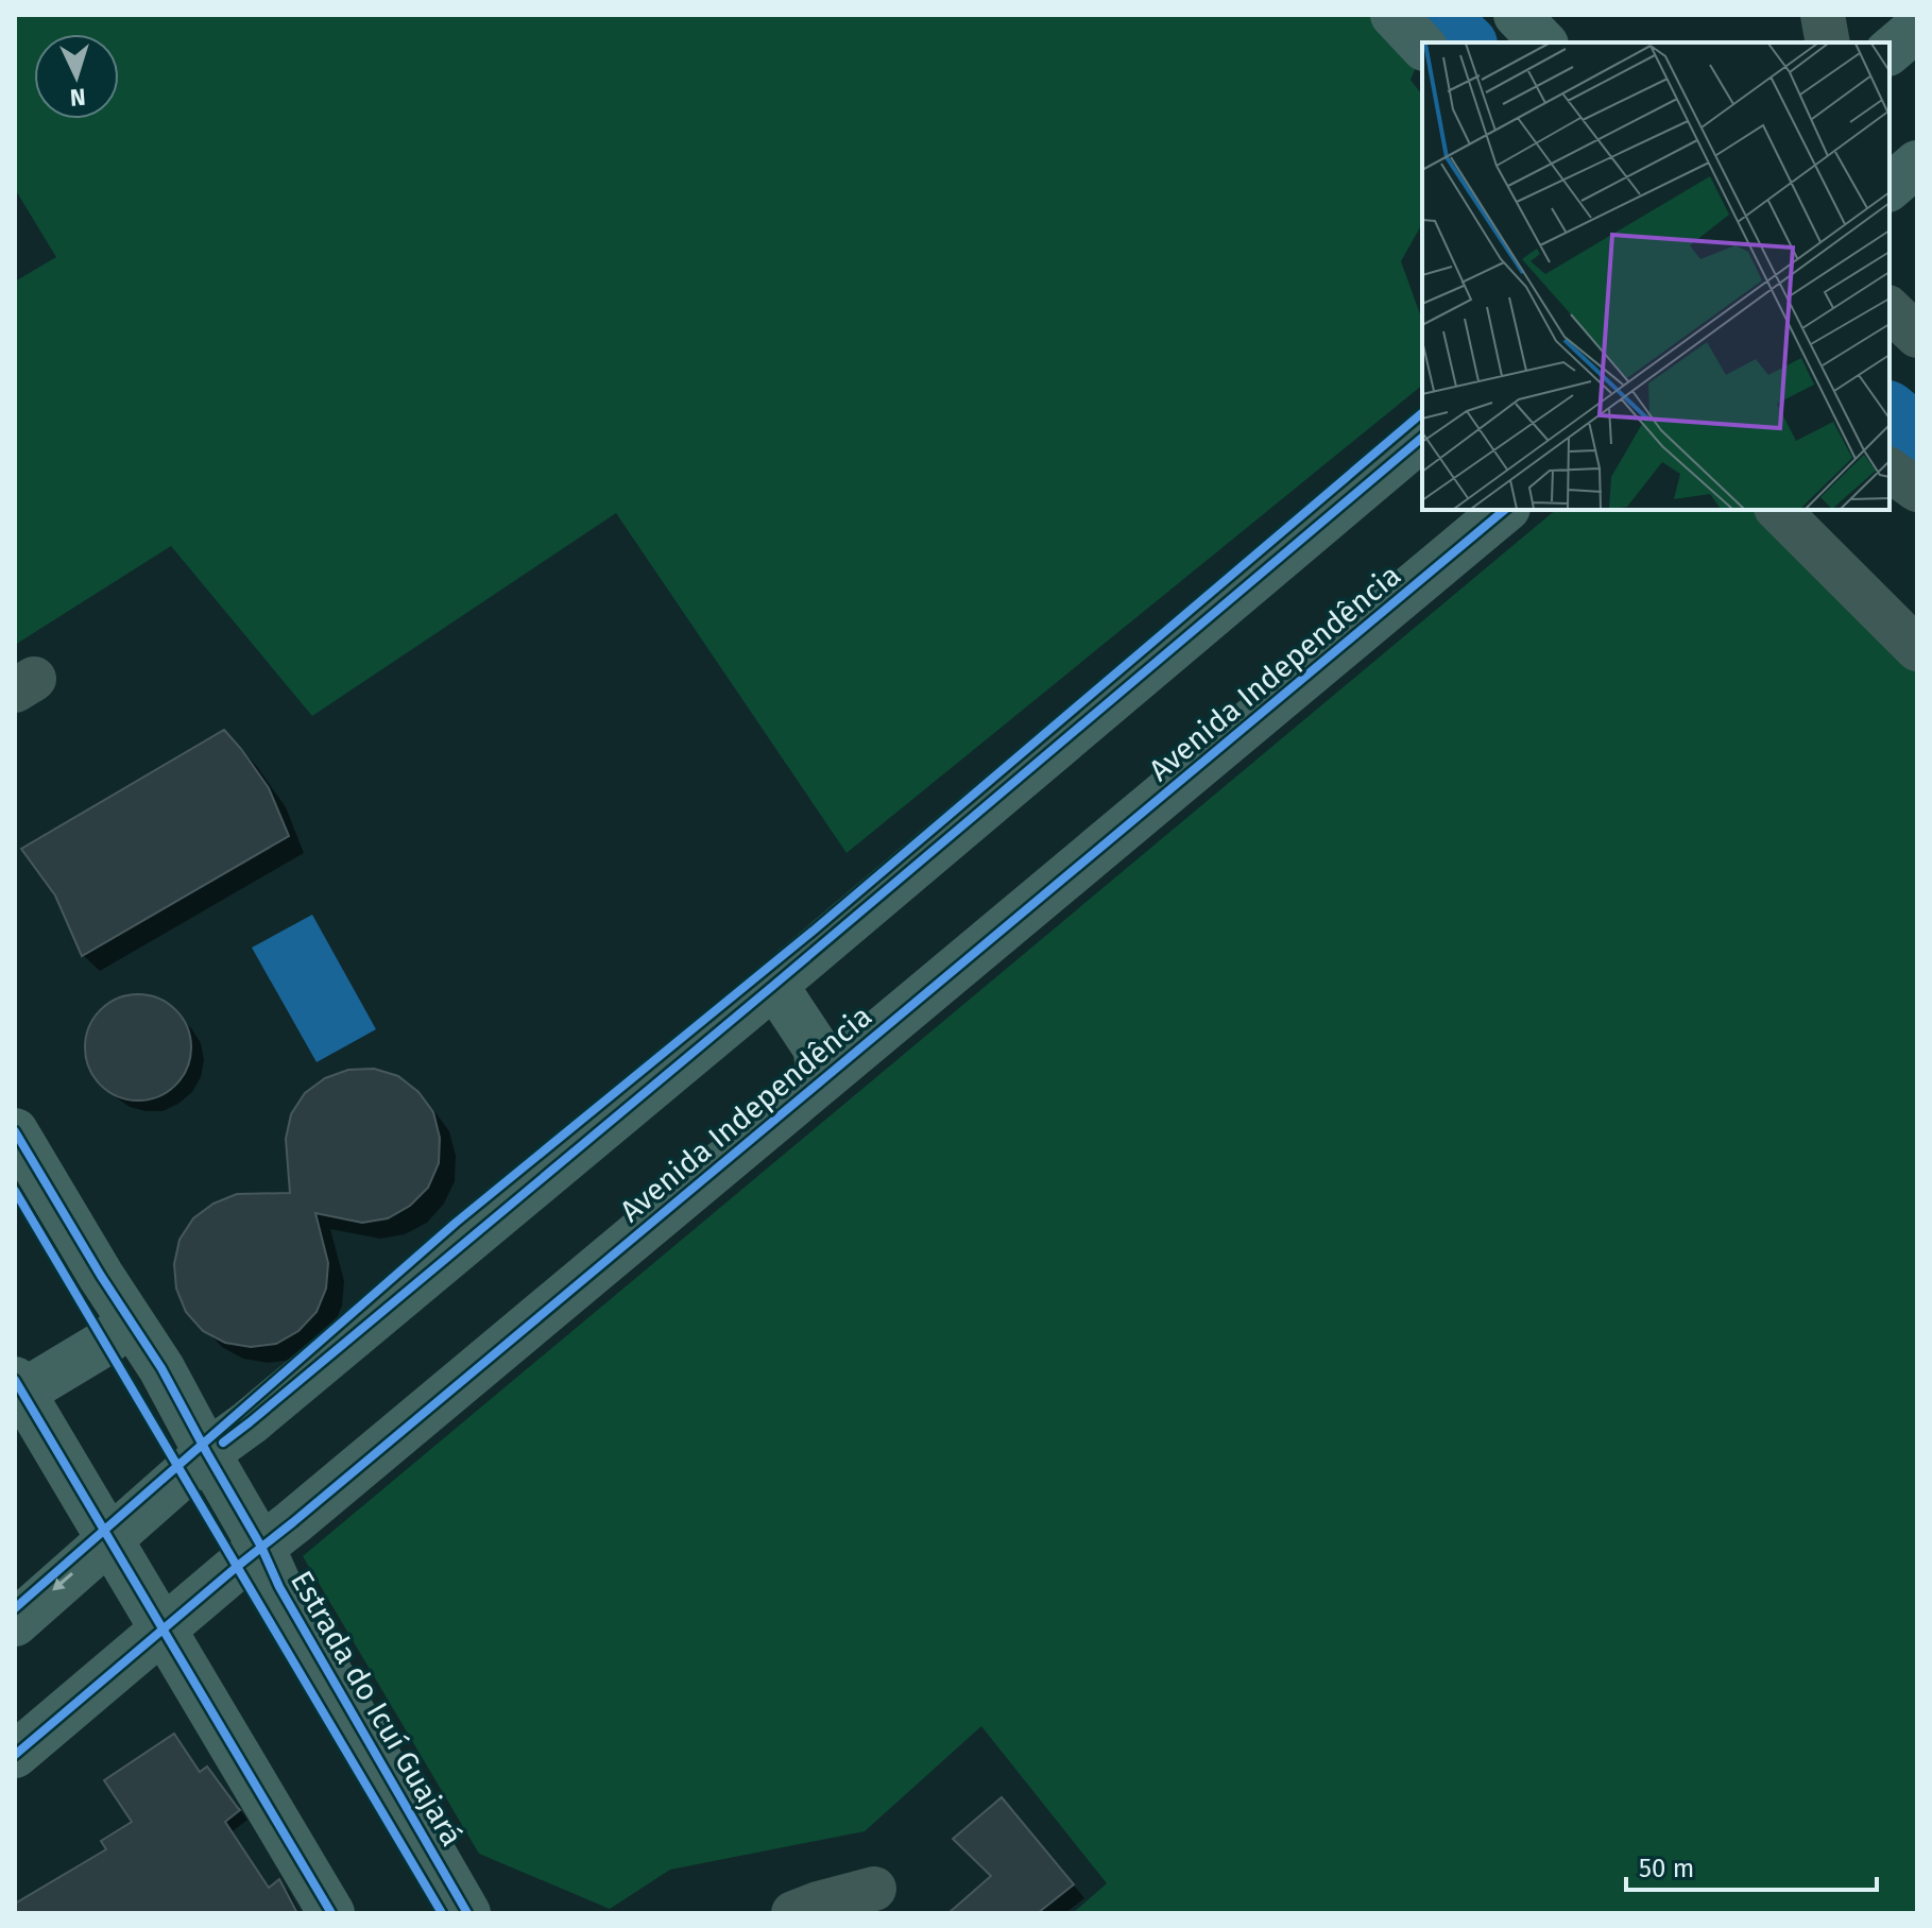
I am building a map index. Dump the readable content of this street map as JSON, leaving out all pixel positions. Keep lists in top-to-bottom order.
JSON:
{
  "streets": {
    "main road": ["Avenida Independência", "Estrada do Icuí Guajará"]
  },
  "crossings": [
    ["Avenida Independência", "Estrada do Icuí Guajará"]
  ],
  "scale_bar": "50 m",
  "north": "bottom"
}
